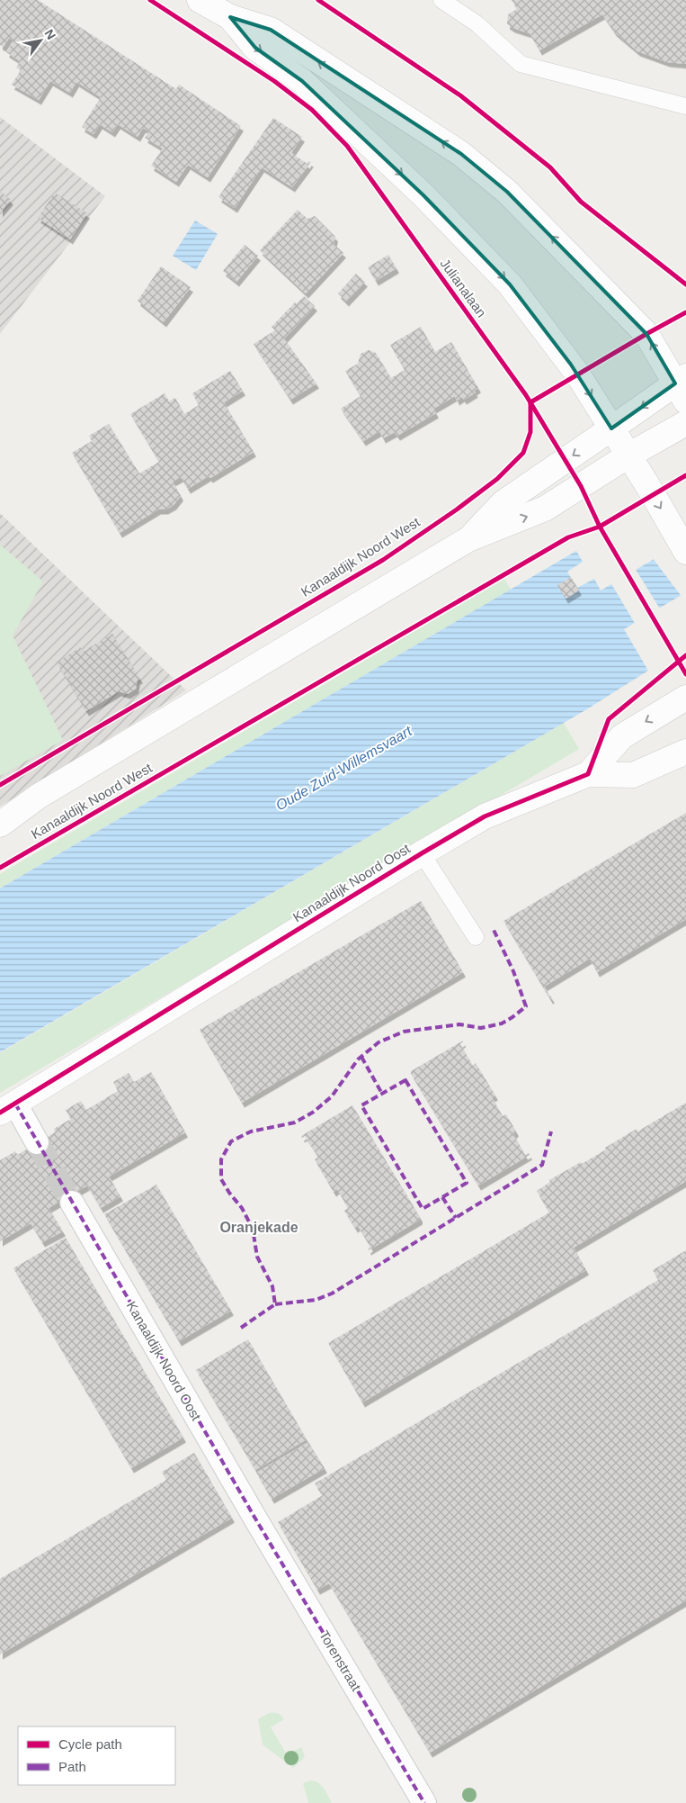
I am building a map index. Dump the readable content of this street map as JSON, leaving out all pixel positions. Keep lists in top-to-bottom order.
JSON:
{
  "streets": {
    "street": ["Kanaaldijk Noord West", "Kanaaldijk Noord Oost", "Torenstraat"],
    "cycle path": ["Julianalaan"]
  },
  "crossings": [
    ["Kanaaldijk Noord Oost", "Torenstraat"]
  ],
  "districts": ["Oranjekade"],
  "water": ["Oude Zuid-Willemsvaart"],
  "legend": ["Cycle path", "Path"],
  "north": "top right"
}
